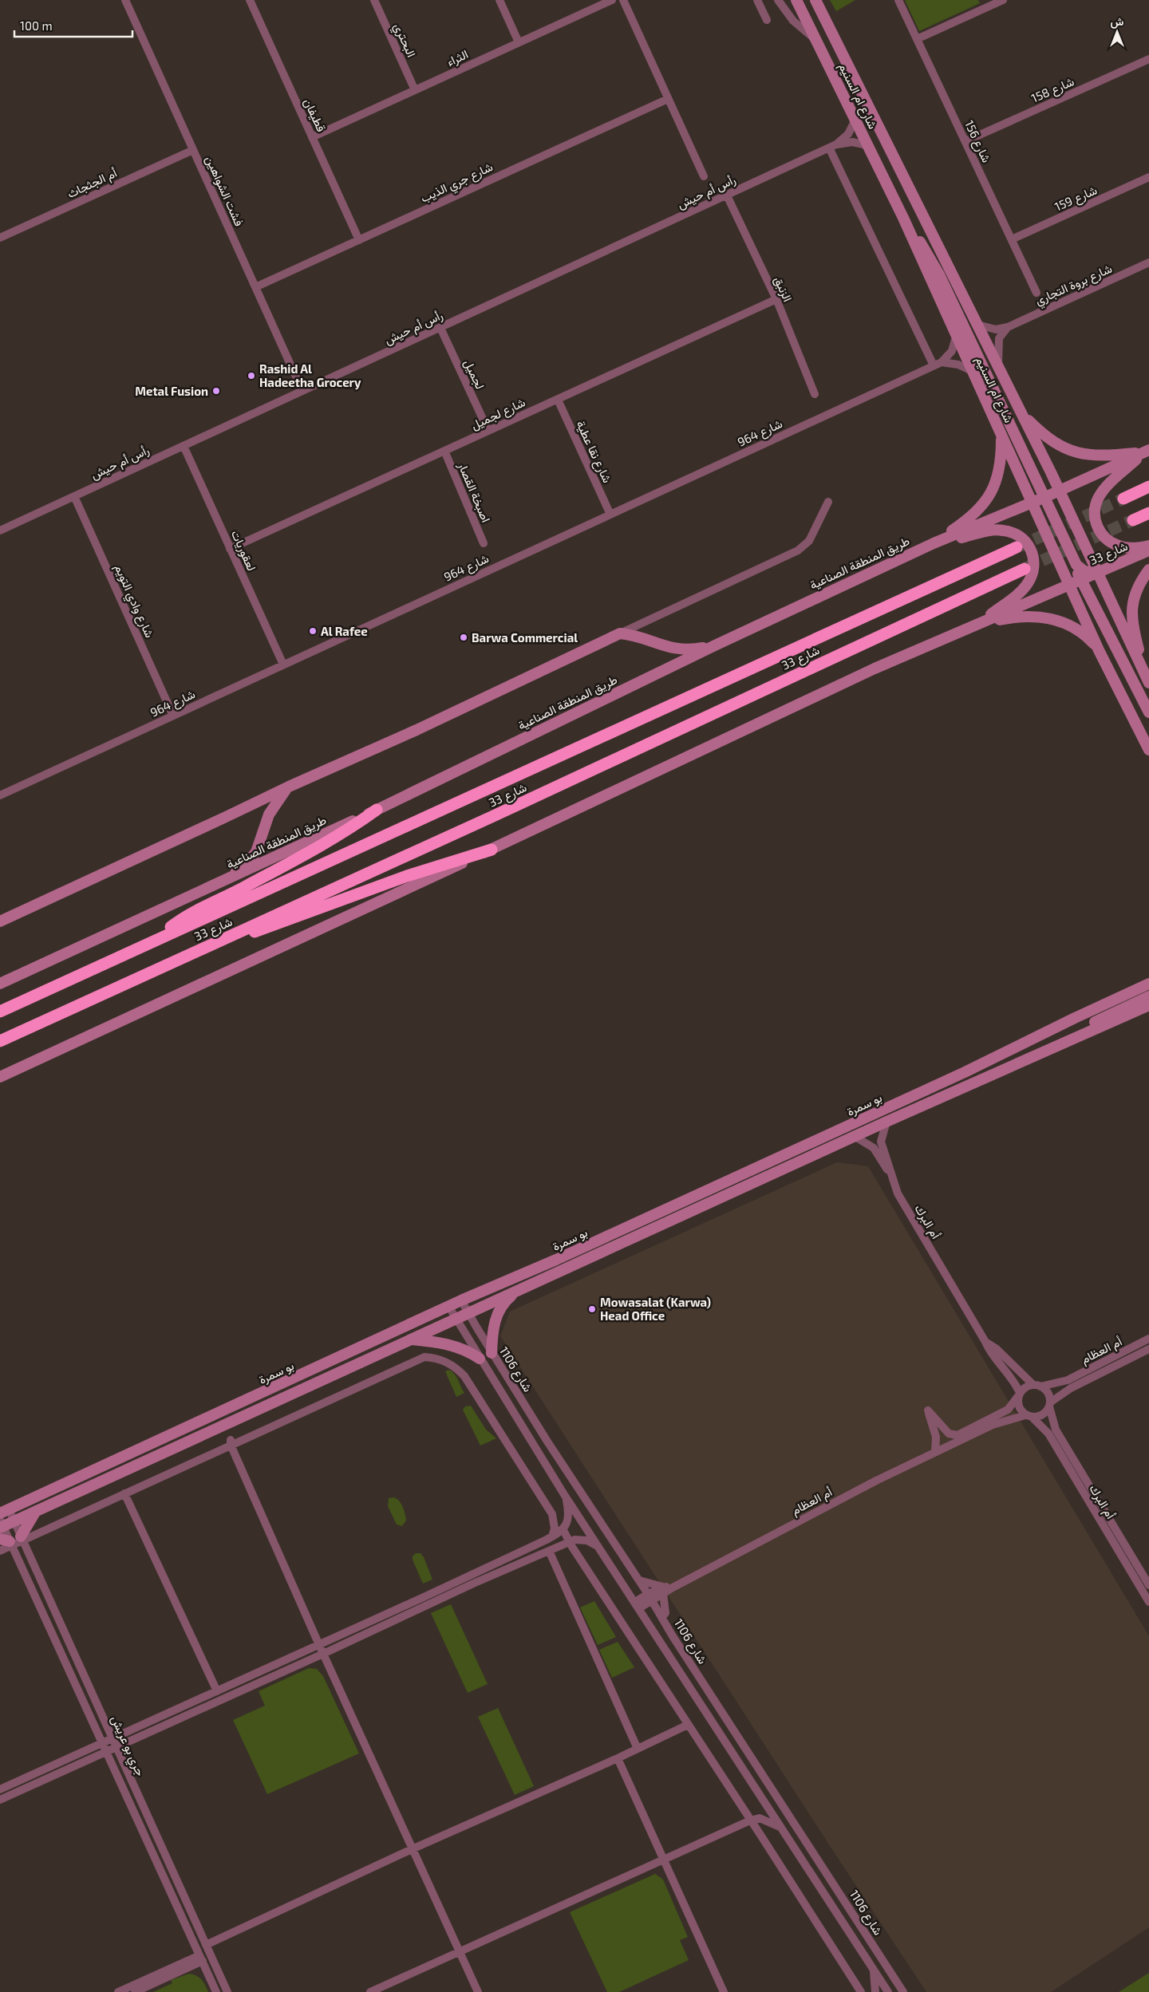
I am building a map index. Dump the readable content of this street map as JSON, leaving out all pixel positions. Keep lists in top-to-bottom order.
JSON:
{
  "streets": {
    "highway": ["شارع 33"],
    "street": [
      "البحتري",
      "الثراء",
      "شارع 158",
      "شارع ام السنيم",
      "قطيفان",
      "شارع 156",
      "شارع جري الذيب",
      "أم الجثجاث",
      "فشت الشواهين",
      "رأس أم حيش",
      "شارع 159",
      "شارع بروة التجاري",
      "الزنبق",
      "لجميل",
      "شارع لجميل",
      "شارع 964",
      "شارع نقا عطية",
      "اصبخة القصار",
      "لعقوريات",
      "طريق المنطقة الصناعية",
      "شارع وادي التويم",
      "بو سمرة",
      "أم البرك",
      "أم العظام",
      "شارع 1106",
      "جري بو عريش"
    ]
  },
  "crossings": [
    ["البحتري", "الثراء"],
    ["الثراء", "قطيفان"],
    ["شارع 158", "شارع 156"],
    ["شارع ام السنيم", "رأس أم حيش"],
    ["شارع ام السنيم", "شارع بروة التجاري"],
    ["شارع ام السنيم", "شارع 33"],
    ["شارع ام السنيم", "طريق المنطقة الصناعية"],
    ["قطيفان", "شارع جري الذيب"],
    ["شارع 156", "شارع 159"],
    ["شارع جري الذيب", "فشت الشواهين"],
    ["أم الجثجاث", "فشت الشواهين"],
    ["فشت الشواهين", "رأس أم حيش"],
    ["رأس أم حيش", "الزنبق"],
    ["رأس أم حيش", "لجميل"],
    ["رأس أم حيش", "لعقوريات"],
    ["رأس أم حيش", "شارع وادي التويم"],
    ["الزنبق", "شارع لجميل"],
    ["لجميل", "شارع لجميل"],
    ["شارع لجميل", "شارع نقا عطية"],
    ["شارع لجميل", "اصبخة القصار"],
    ["شارع لجميل", "لعقوريات"],
    ["شارع 964", "شارع نقا عطية"],
    ["شارع 964", "لعقوريات"],
    ["شارع 964", "شارع وادي التويم"],
    ["بو سمرة", "شارع 1106"],
    ["بو سمرة", "جري بو عريش"],
    ["أم البرك", "أم العظام"],
    ["أم العظام", "شارع 1106"]
  ],
  "places": [
    "Rashid Al Hadeetha Grocery",
    "Metal Fusion",
    "Al Rafee",
    "Barwa Commercial",
    "Mowasalat (Karwa) Head Office"
  ],
  "scale_bar": "100 m",
  "north": "top"
}
